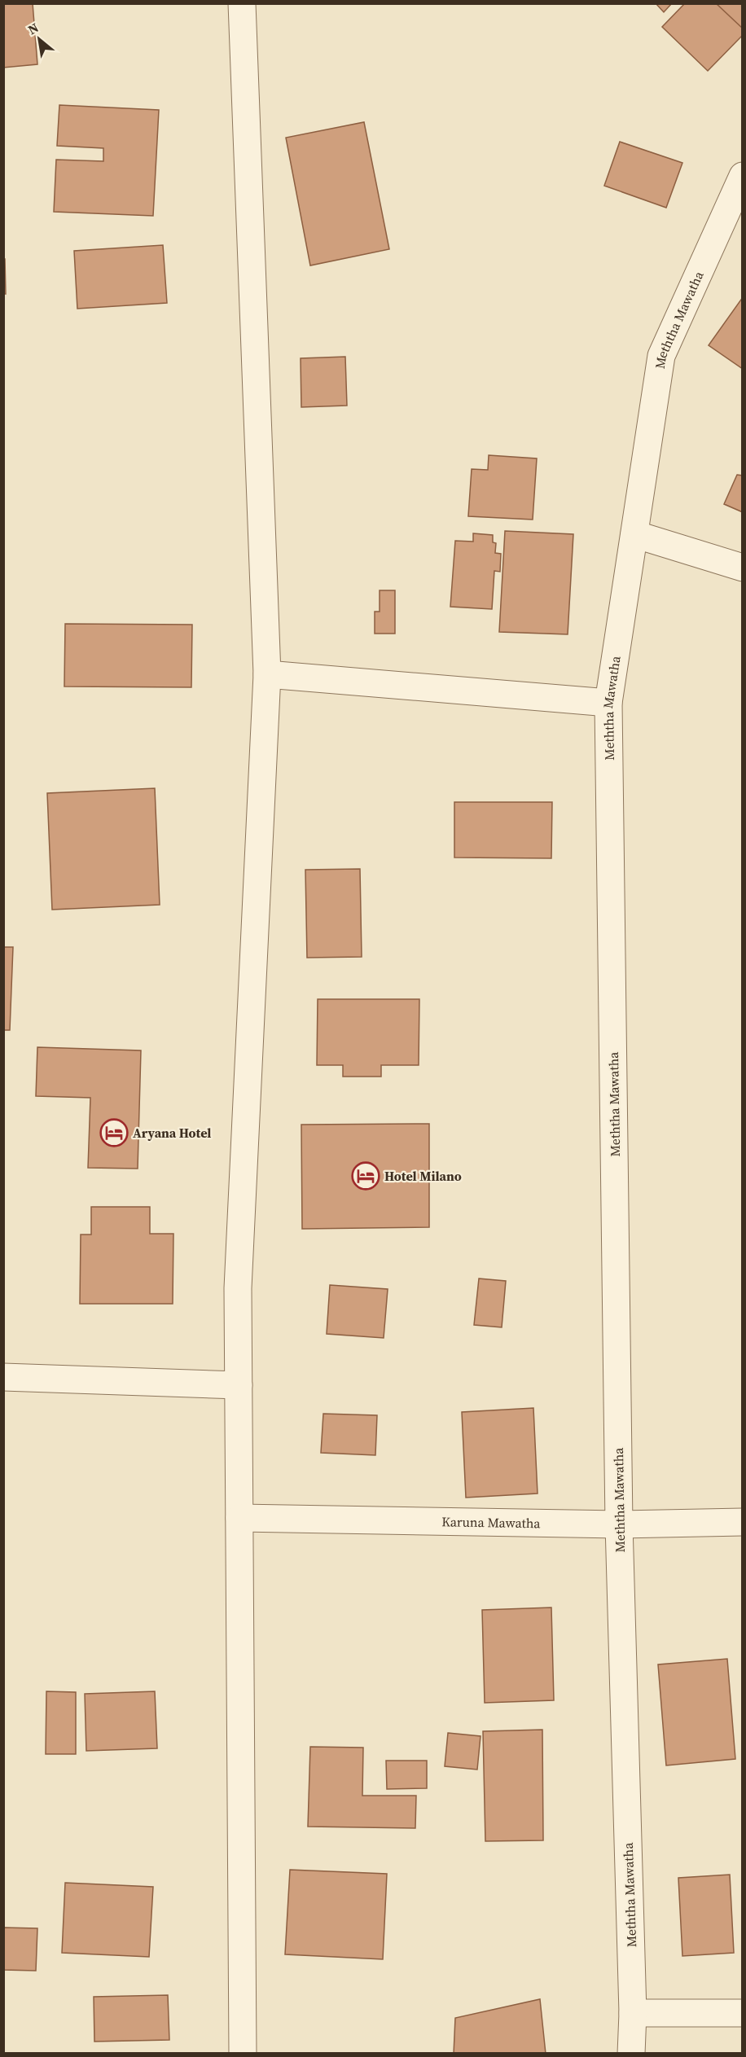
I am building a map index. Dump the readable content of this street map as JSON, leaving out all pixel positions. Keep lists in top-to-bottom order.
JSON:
{
  "streets": {
    "street": ["Meththa Mawatha", "Karuna Mawatha"]
  },
  "crossings": [
    ["Meththa Mawatha", "Karuna Mawatha"]
  ],
  "places": {
    "hotel": ["Aryana Hotel", "Hotel Milano"]
  },
  "north": "top left"
}
